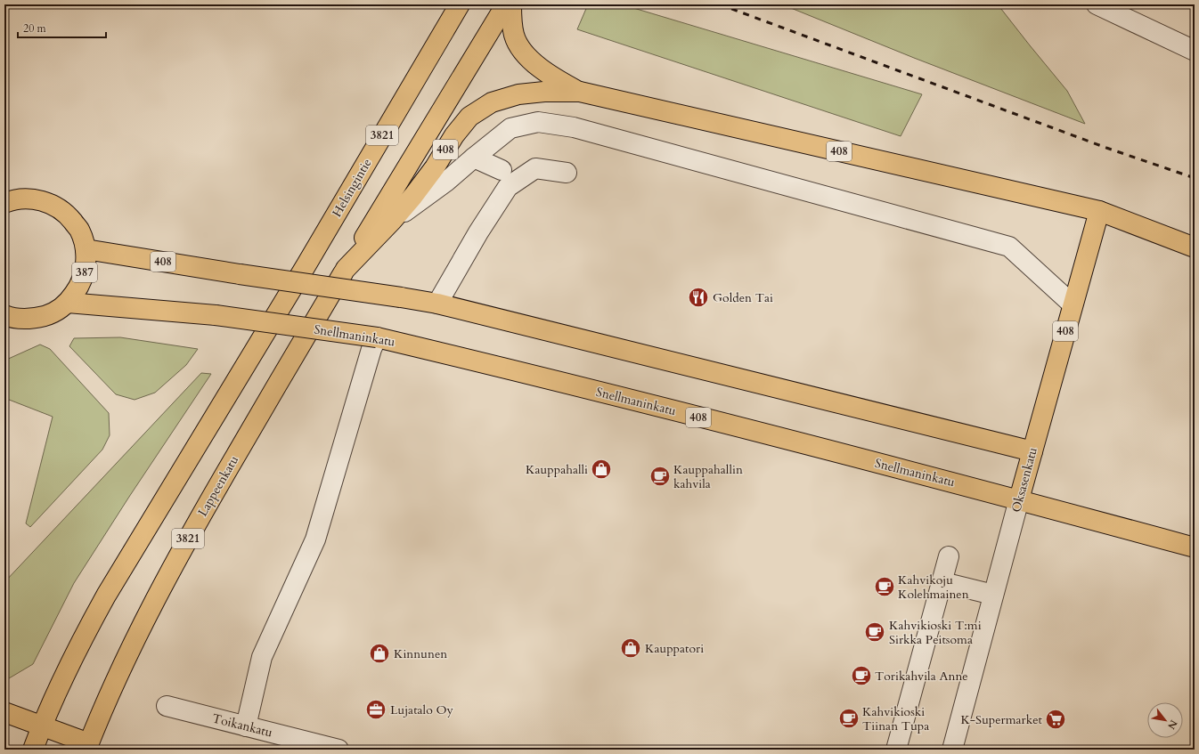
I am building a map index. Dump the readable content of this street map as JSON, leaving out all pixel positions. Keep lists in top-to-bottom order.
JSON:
{
  "streets": {
    "main road": [
      "3821",
      "408",
      "Helsingintie",
      "387",
      "Snellmaninkatu",
      "Oksasenkatu",
      "Lappeenkatu"
    ],
    "street": ["Toikankatu"]
  },
  "crossings": [
    ["3821", "408"],
    ["3821", "Helsingintie"],
    ["3821", "Lappeenkatu"],
    ["408", "387"],
    ["408", "Oksasenkatu"],
    ["408", "Lappeenkatu"],
    ["387", "Snellmaninkatu"],
    ["Snellmaninkatu", "Oksasenkatu"]
  ],
  "places": {
    "restaurant": ["Golden Tai"],
    "shop": ["Kauppahalli", "Kauppatori", "Kinnunen"],
    "cafe": [
      "Kauppahallin kahvila",
      "Kahvikoju Kolehmainen",
      "Kahvikioski T:mi Sirkka Peitsoma",
      "Torikahvila Anne",
      "Kahvikioski Tiinan Tupa"
    ],
    "office": ["Lujatalo Oy"],
    "supermarket": ["K-Supermarket"]
  },
  "scale_bar": "20 m",
  "north": "bottom right"
}
